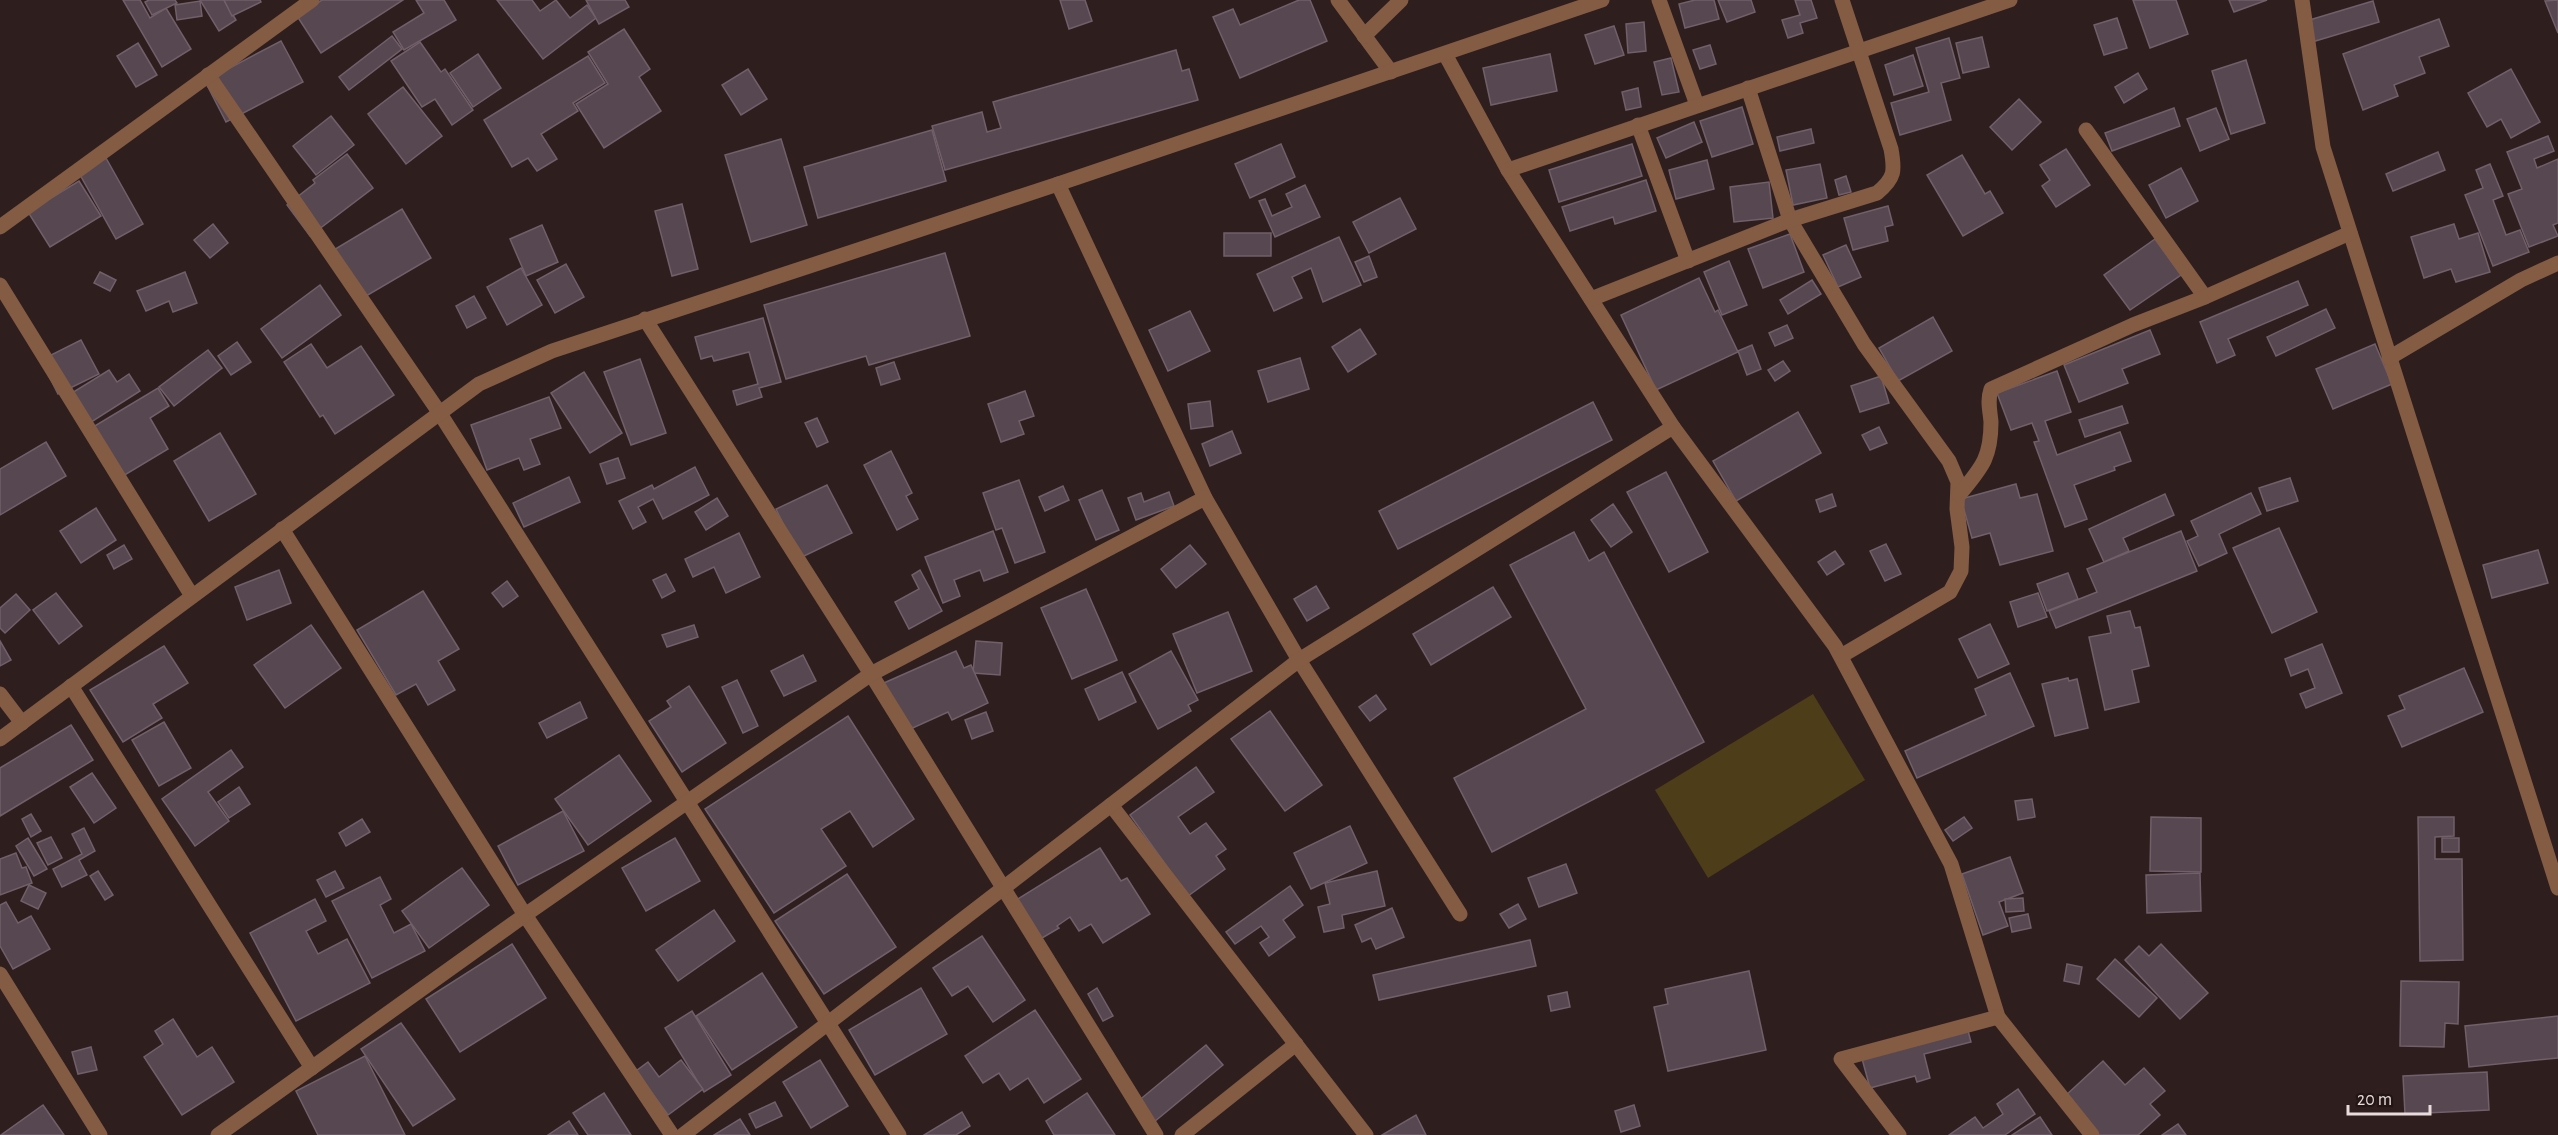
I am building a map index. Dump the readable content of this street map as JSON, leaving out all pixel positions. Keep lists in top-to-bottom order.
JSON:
{
  "scale_bar": "20 m"
}
